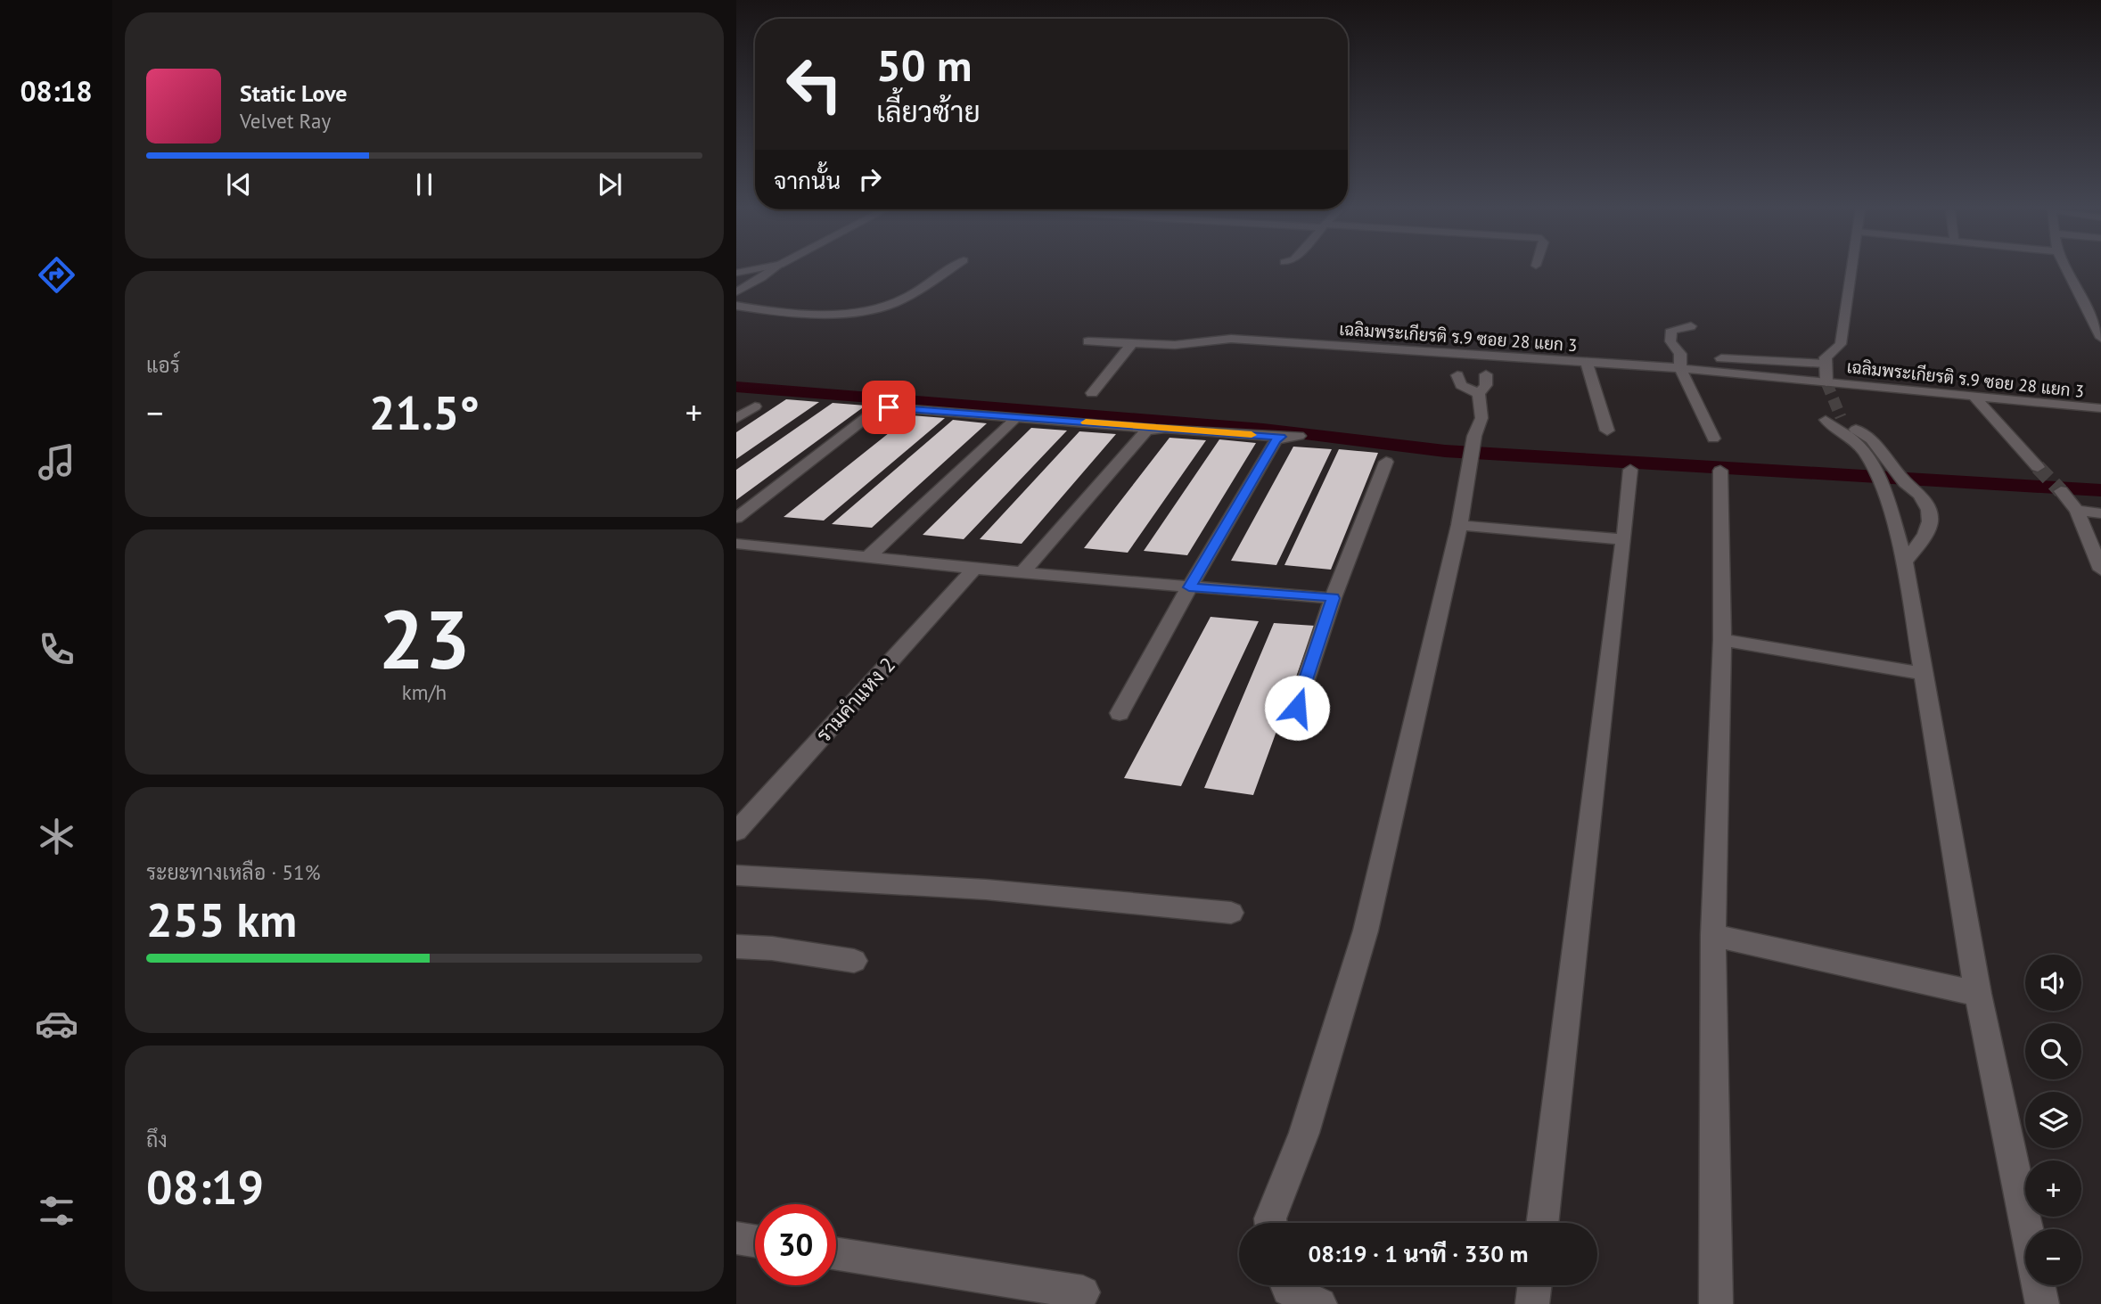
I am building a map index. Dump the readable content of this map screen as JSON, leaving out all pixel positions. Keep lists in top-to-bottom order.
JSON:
{
  "streets": {
    "street": ["เฉลิมพระเกียรติ ร.9 ซอย 28 แยก 3", "รามคำแหง 2"]
  },
  "page": {
    "tabs": "08:18",
    "turn": ["50 m", "เลี้ยวซ้าย"],
    "song": ["Static Love", "Velvet Ray"],
    "then": "จากนั้น",
    "tile": [
      "แอร์",
      ["23", "km/h"],
      ["ระยะทางเหลือ · 51%", "255 km"],
      ["ถึง", "08:19"]
    ],
    "heat": ["−", "21.5°", "+"],
    "map_buttons": ["+", "−"],
    "limit": "30",
    "trip": "08:19 · 1 นาที · 330 m"
  }
}
